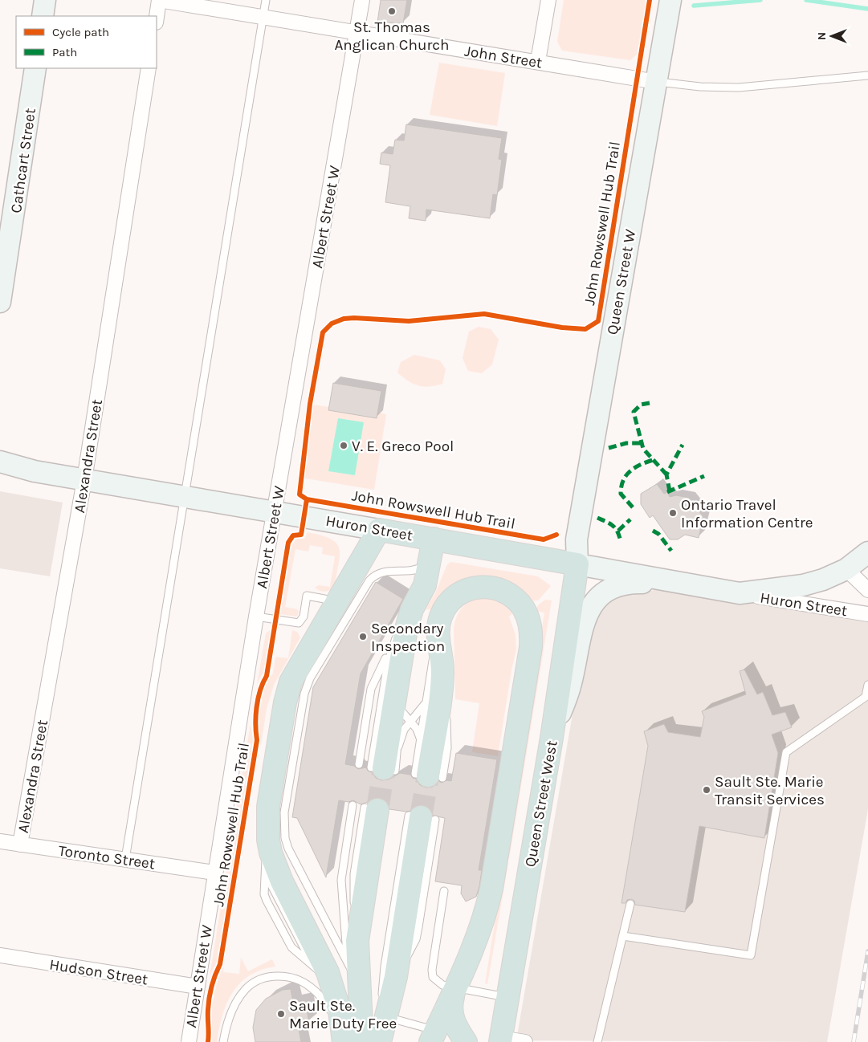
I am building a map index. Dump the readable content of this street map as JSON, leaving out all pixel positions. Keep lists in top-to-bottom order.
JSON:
{
  "streets": {
    "highway": ["Huron Street", "Queen Street West"],
    "main road": ["Cathcart Street", "Queen Street W"],
    "street": [
      "John Street",
      "Albert Street W",
      "Alexandra Street",
      "Toronto Street",
      "Hudson Street"
    ],
    "cycle path": ["John Rowswell Hub Trail"]
  },
  "crossings": [
    ["John Street", "Albert Street W"],
    ["John Street", "Queen Street W"],
    ["Albert Street W", "Huron Street"],
    ["Albert Street W", "Toronto Street"],
    ["Albert Street W", "Hudson Street"],
    ["Queen Street W", "Huron Street"],
    ["Queen Street W", "Queen Street West"],
    ["Alexandra Street", "Huron Street"],
    ["Alexandra Street", "Toronto Street"],
    ["Huron Street", "Queen Street West"]
  ],
  "places": [
    "St. Thomas Anglican Church",
    "V. E. Greco Pool",
    "Ontario Travel Information Centre",
    "Secondary Inspection",
    "Sault Ste. Marie Transit Services",
    "Sault Ste. Marie Duty Free"
  ],
  "legend": ["Cycle path", "Path"],
  "north": "left"
}
